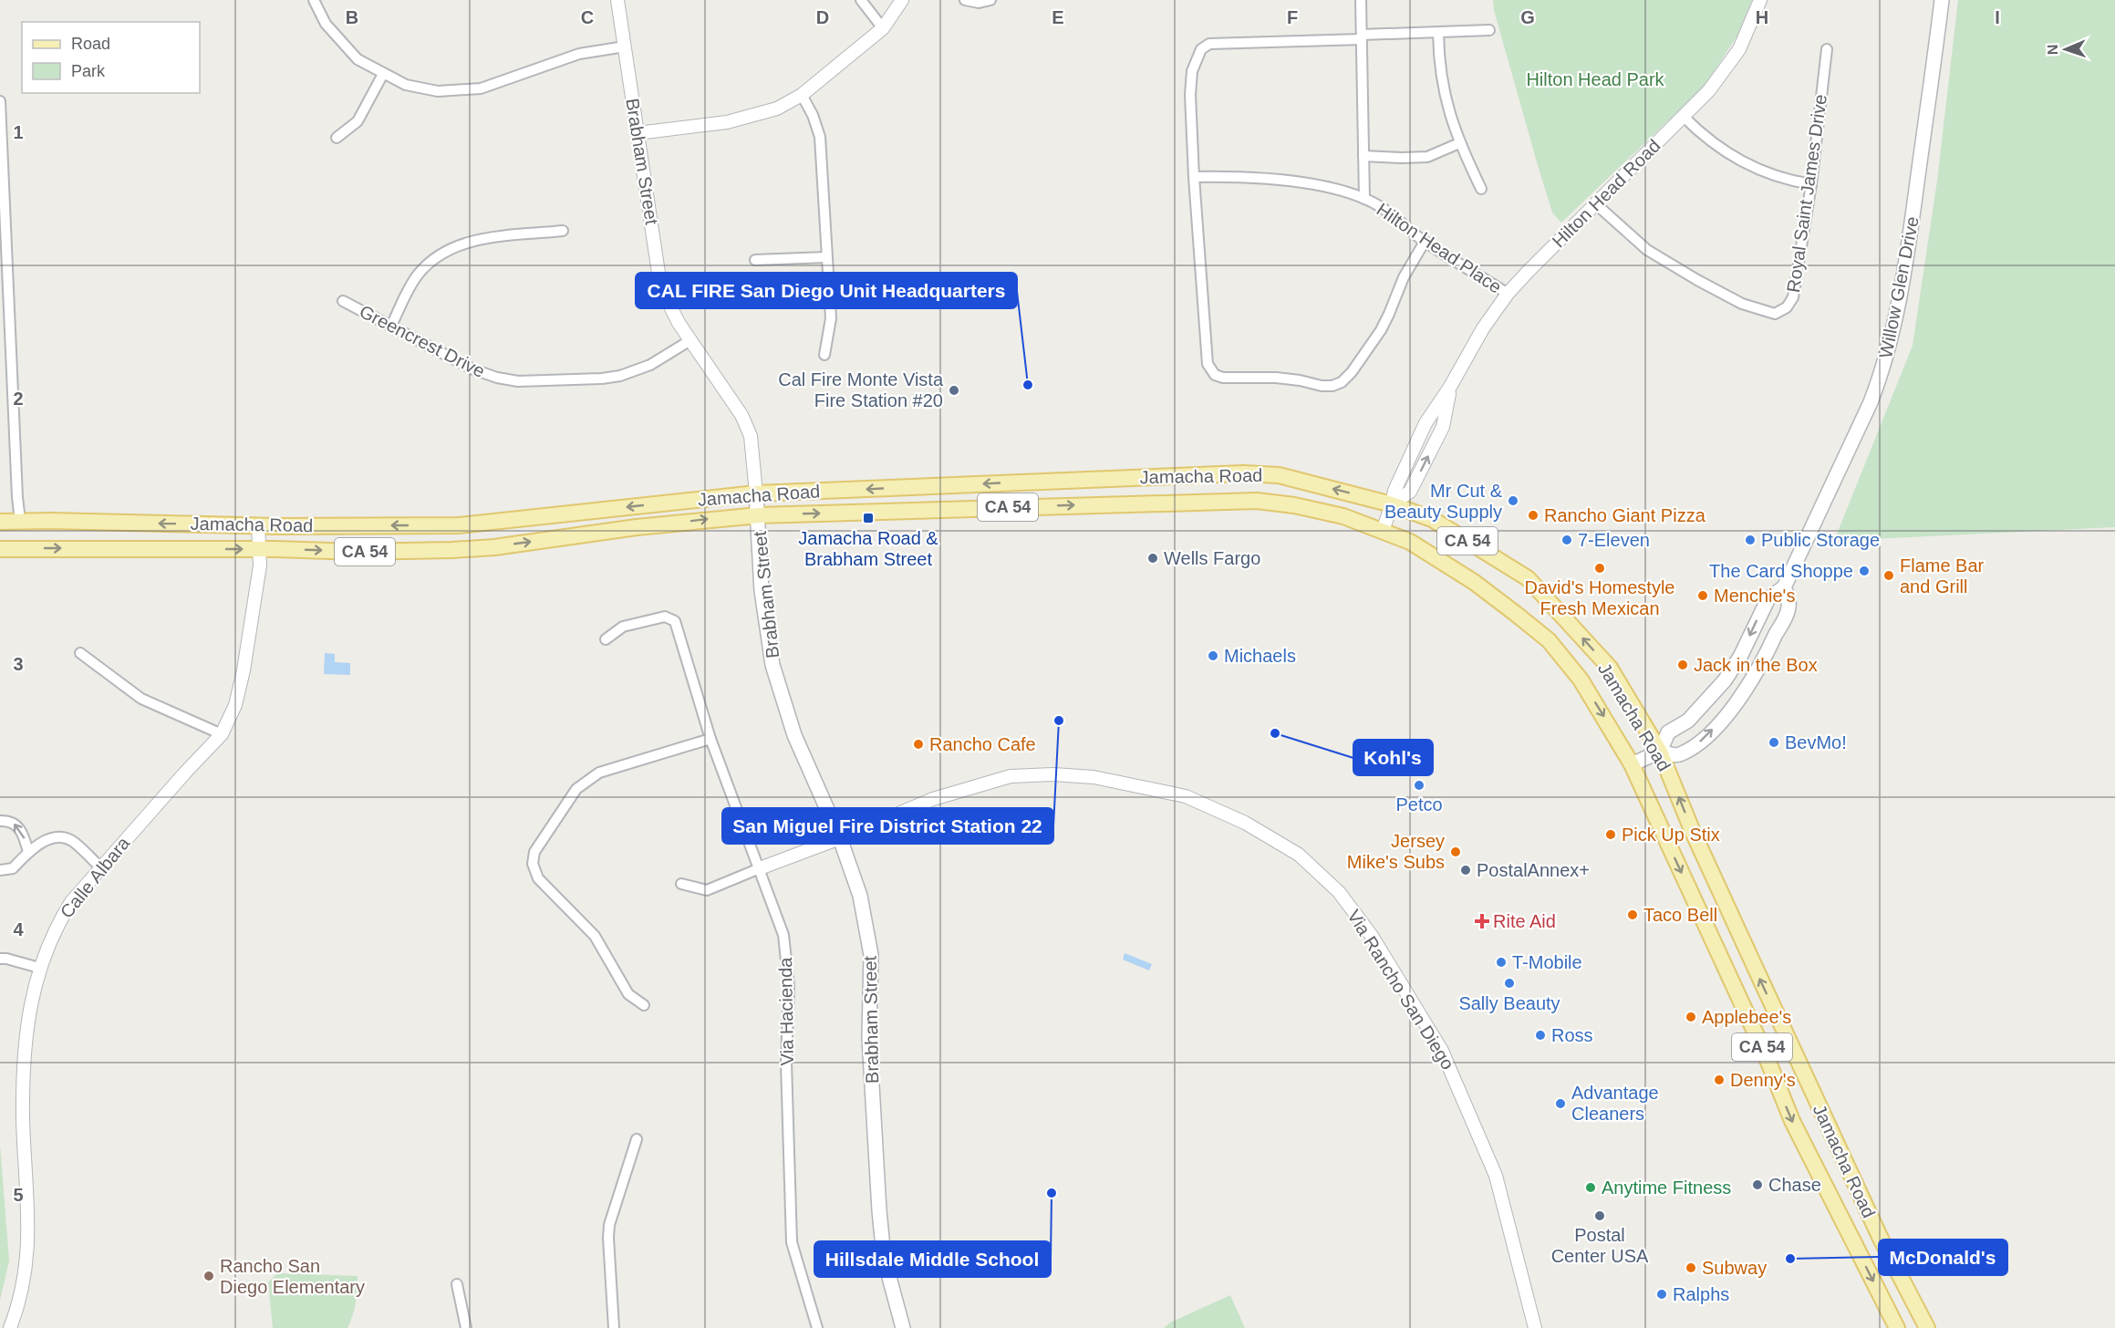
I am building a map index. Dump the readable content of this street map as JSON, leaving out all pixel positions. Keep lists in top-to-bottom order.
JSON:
{
  "streets": {
    "main road": [
      "Brabham Street",
      "Willow Glen Drive",
      "Jamacha Road",
      "CA 54"
    ],
    "street": [
      "Hilton Head Road",
      "Royal Saint James Drive",
      "Hilton Head Place",
      "Greencrest Drive",
      "Calle Albara",
      "Via Rancho San Diego",
      "Via Hacienda"
    ]
  },
  "crossings": [
    ["Brabham Street", "Greencrest Drive"],
    ["Brabham Street", "Jamacha Road"],
    ["Brabham Street", "Via Rancho San Diego"],
    ["Hilton Head Road", "Royal Saint James Drive"],
    ["Hilton Head Road", "Hilton Head Place"],
    ["Hilton Head Road", "Jamacha Road"],
    ["Willow Glen Drive", "Jamacha Road"],
    ["Jamacha Road", "Calle Albara"],
    ["Via Rancho San Diego", "Via Hacienda"]
  ],
  "parks": ["Hilton Head Park"],
  "places": {
    "other": [
      "CAL FIRE San Diego Unit Headquarters",
      "Cal Fire Monte Vista Fire Station #20",
      "Mr Cut & Beauty Supply",
      "Rancho Giant Pizza",
      "7-Eleven",
      "Public Storage",
      "Wells Fargo",
      "David's Homestyle Fresh Mexican",
      "The Card Shoppe",
      "Flame Bar and Grill",
      "Menchie's",
      "Michaels",
      "Jack in the Box",
      "San Miguel Fire District Station 22",
      "Kohl's",
      "BevMo!",
      "Rancho Cafe",
      "Petco",
      "Pick Up Stix",
      "Jersey Mike's Subs",
      "PostalAnnex+",
      "Taco Bell",
      "T-Mobile",
      "Sally Beauty",
      "Applebee's",
      "Ross",
      "Denny's",
      "Advantage Cleaners",
      "Chase",
      "Anytime Fitness",
      "Hillsdale Middle School",
      "Postal Center USA",
      "McDonald's",
      "Subway",
      "Rancho San Diego Elementary",
      "Ralphs"
    ],
    "transit": ["Jamacha Road & Brabham Street"],
    "health": ["Rite Aid"]
  },
  "legend": ["Road", "Park"],
  "north": "left",
  "grid": {
    "columns": [
      "B",
      "C",
      "D",
      "E",
      "F",
      "G",
      "H",
      "I"
    ],
    "rows": [
      "1",
      "2",
      "3",
      "4",
      "5"
    ]
  }
}
